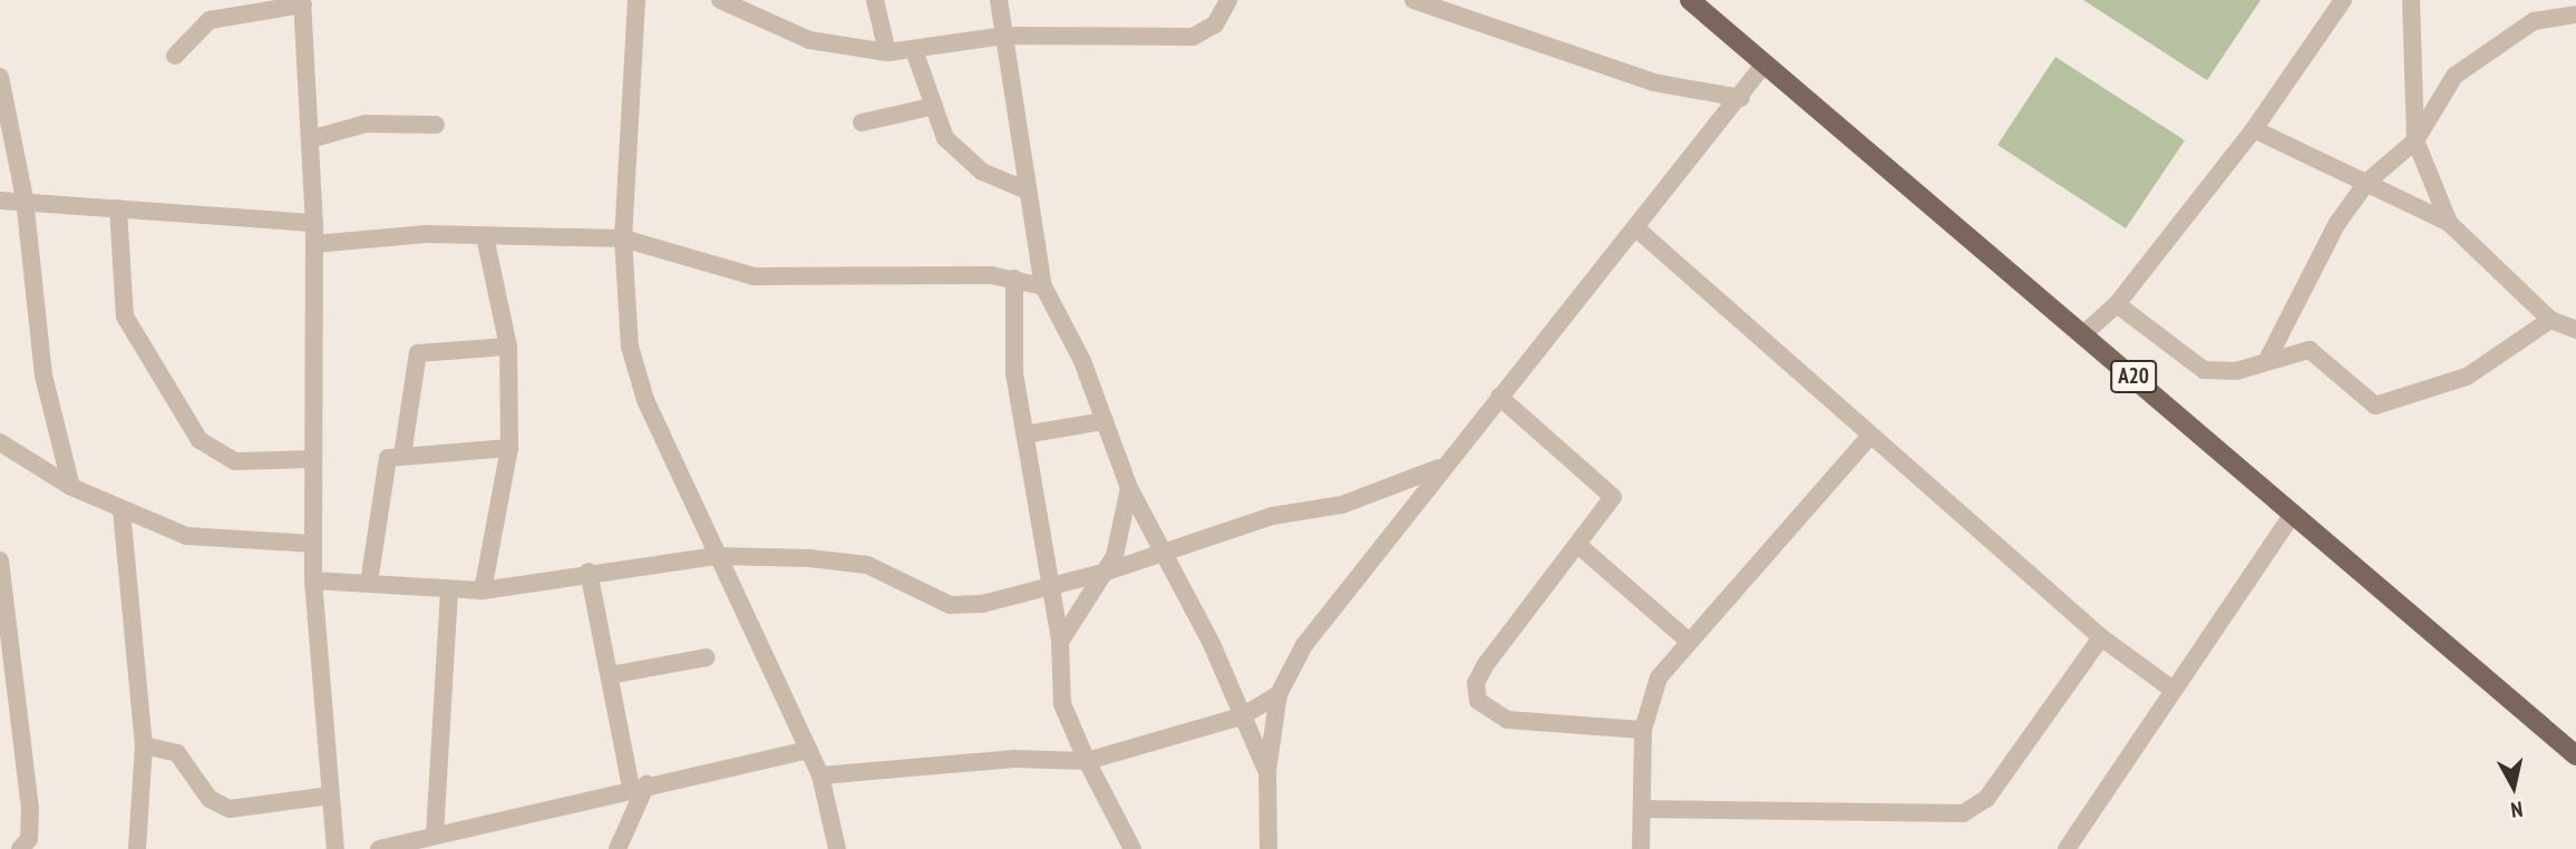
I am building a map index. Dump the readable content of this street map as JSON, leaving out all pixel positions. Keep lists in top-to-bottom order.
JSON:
{
  "streets": {
    "main road": ["A20"]
  },
  "north": "bottom"
}
